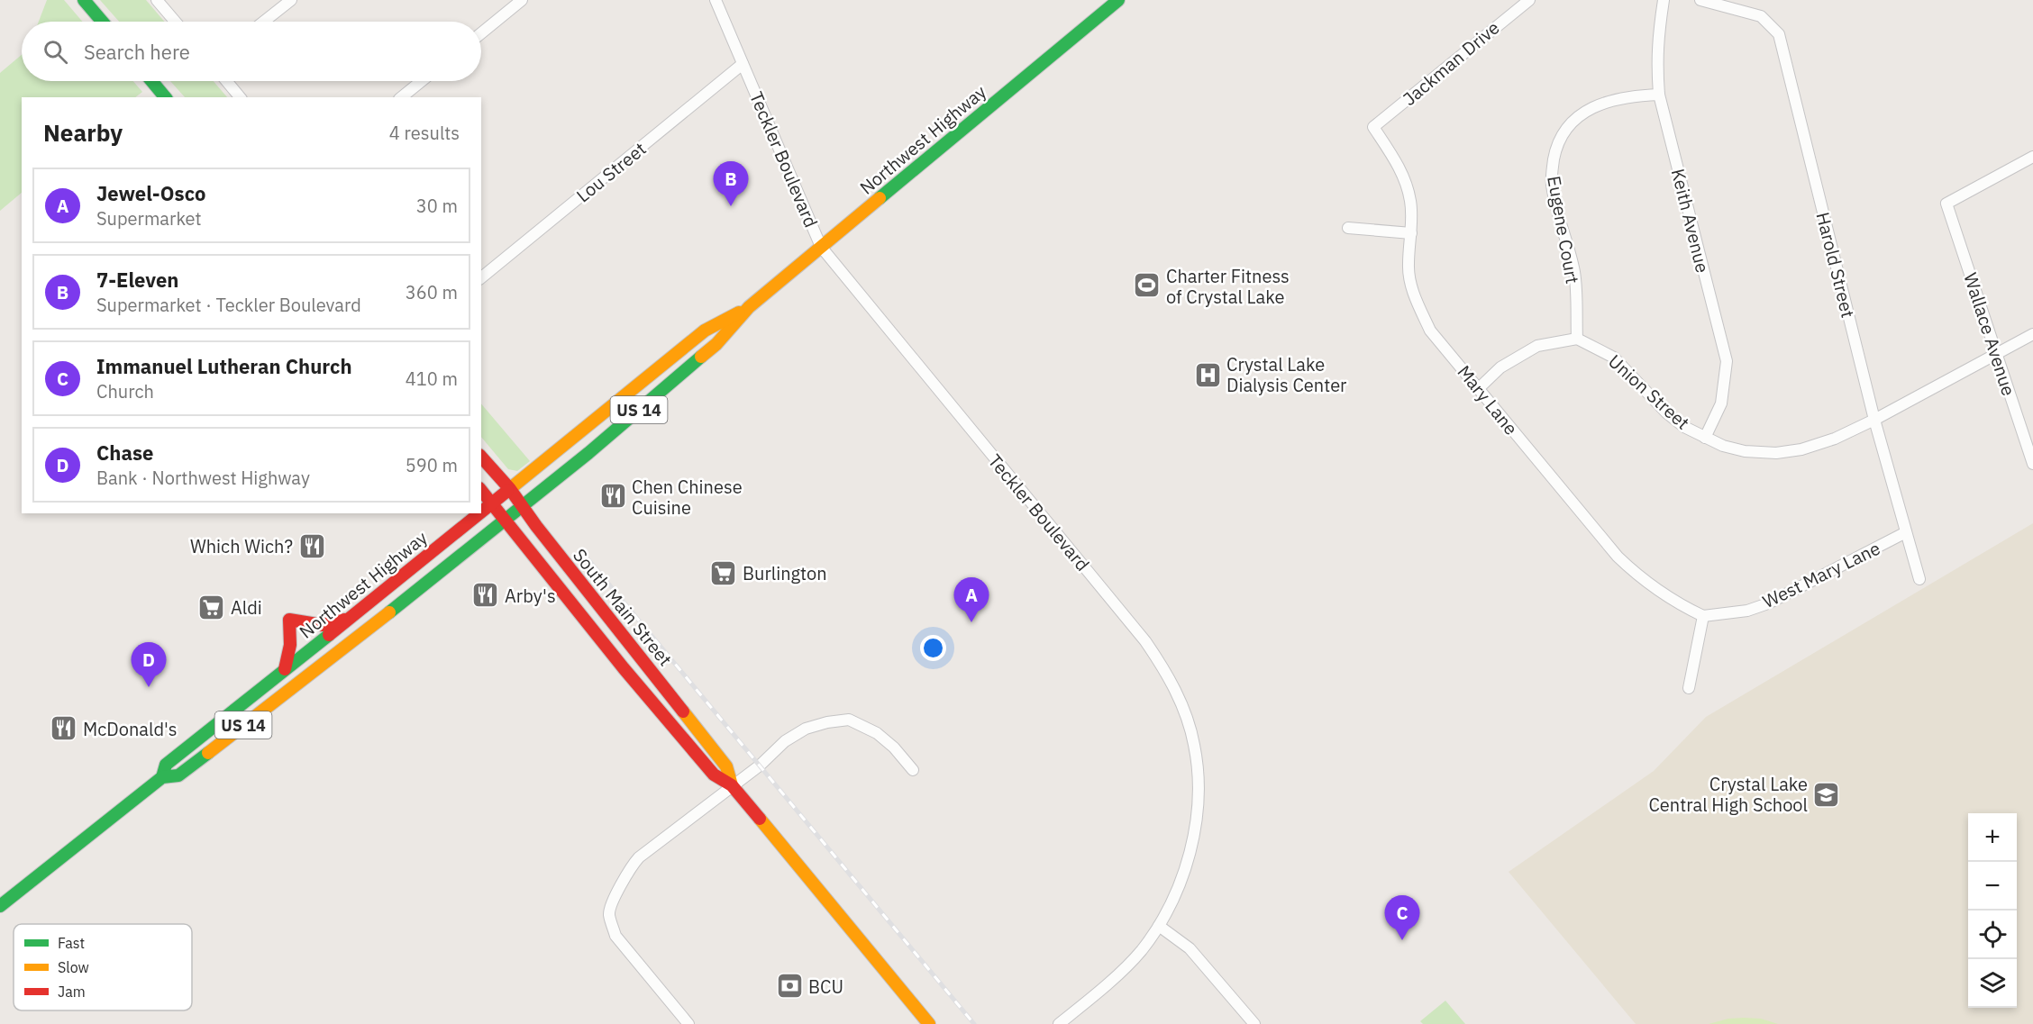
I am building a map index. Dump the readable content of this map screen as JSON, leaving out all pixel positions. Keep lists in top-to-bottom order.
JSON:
{
  "streets": {
    "main road": ["Northwest Highway", "US 14", "South Main Street"],
    "street": [
      "Jackman Drive",
      "Teckler Boulevard",
      "Lou Street",
      "Keith Avenue",
      "Eugene Court",
      "Harold Street",
      "Wallace Avenue",
      "Union Street",
      "Mary Lane",
      "West Mary Lane"
    ]
  },
  "crossings": [
    ["Jackman Drive", "Mary Lane"],
    ["Northwest Highway", "Teckler Boulevard"],
    ["Northwest Highway", "South Main Street"],
    ["Teckler Boulevard", "Lou Street"],
    ["Keith Avenue", "Eugene Court"],
    ["Keith Avenue", "Union Street"],
    ["Eugene Court", "Union Street"],
    ["Harold Street", "Union Street"],
    ["Harold Street", "West Mary Lane"],
    ["Wallace Avenue", "Union Street"],
    ["Mary Lane", "West Mary Lane"]
  ],
  "places": {
    "sports": ["Charter Fitness of Crystal Lake"],
    "hospital": ["Crystal Lake Dialysis Center"],
    "restaurant": [
      "Chen Chinese Cuisine",
      "Which Wich?",
      "Arby's",
      "McDonald's"
    ],
    "supermarket": ["Burlington", "Aldi"],
    "school or university": ["Crystal Lake Central High School"],
    "bank": ["BCU"]
  },
  "legend": ["Fast", "Slow", "Jam"],
  "page": {
    "search": "Search here",
    "heading": ["Nearby", "4 results"],
    "pins": [
      "B",
      "A",
      "D",
      "C"
    ],
    "list": [
      {
        "mark": "A",
        "name": "Jewel-Osco",
        "note": "Supermarket",
        "value": "30 m"
      },
      {
        "mark": "B",
        "name": "7-Eleven",
        "note": "Supermarket · Teckler Boulevard",
        "value": "360 m"
      },
      {
        "mark": "C",
        "name": "Immanuel Lutheran Church",
        "note": "Church",
        "value": "410 m"
      },
      {
        "mark": "D",
        "name": "Chase",
        "note": "Bank · Northwest Highway",
        "value": "590 m"
      }
    ],
    "map_buttons": ["+", "−"]
  }
}
